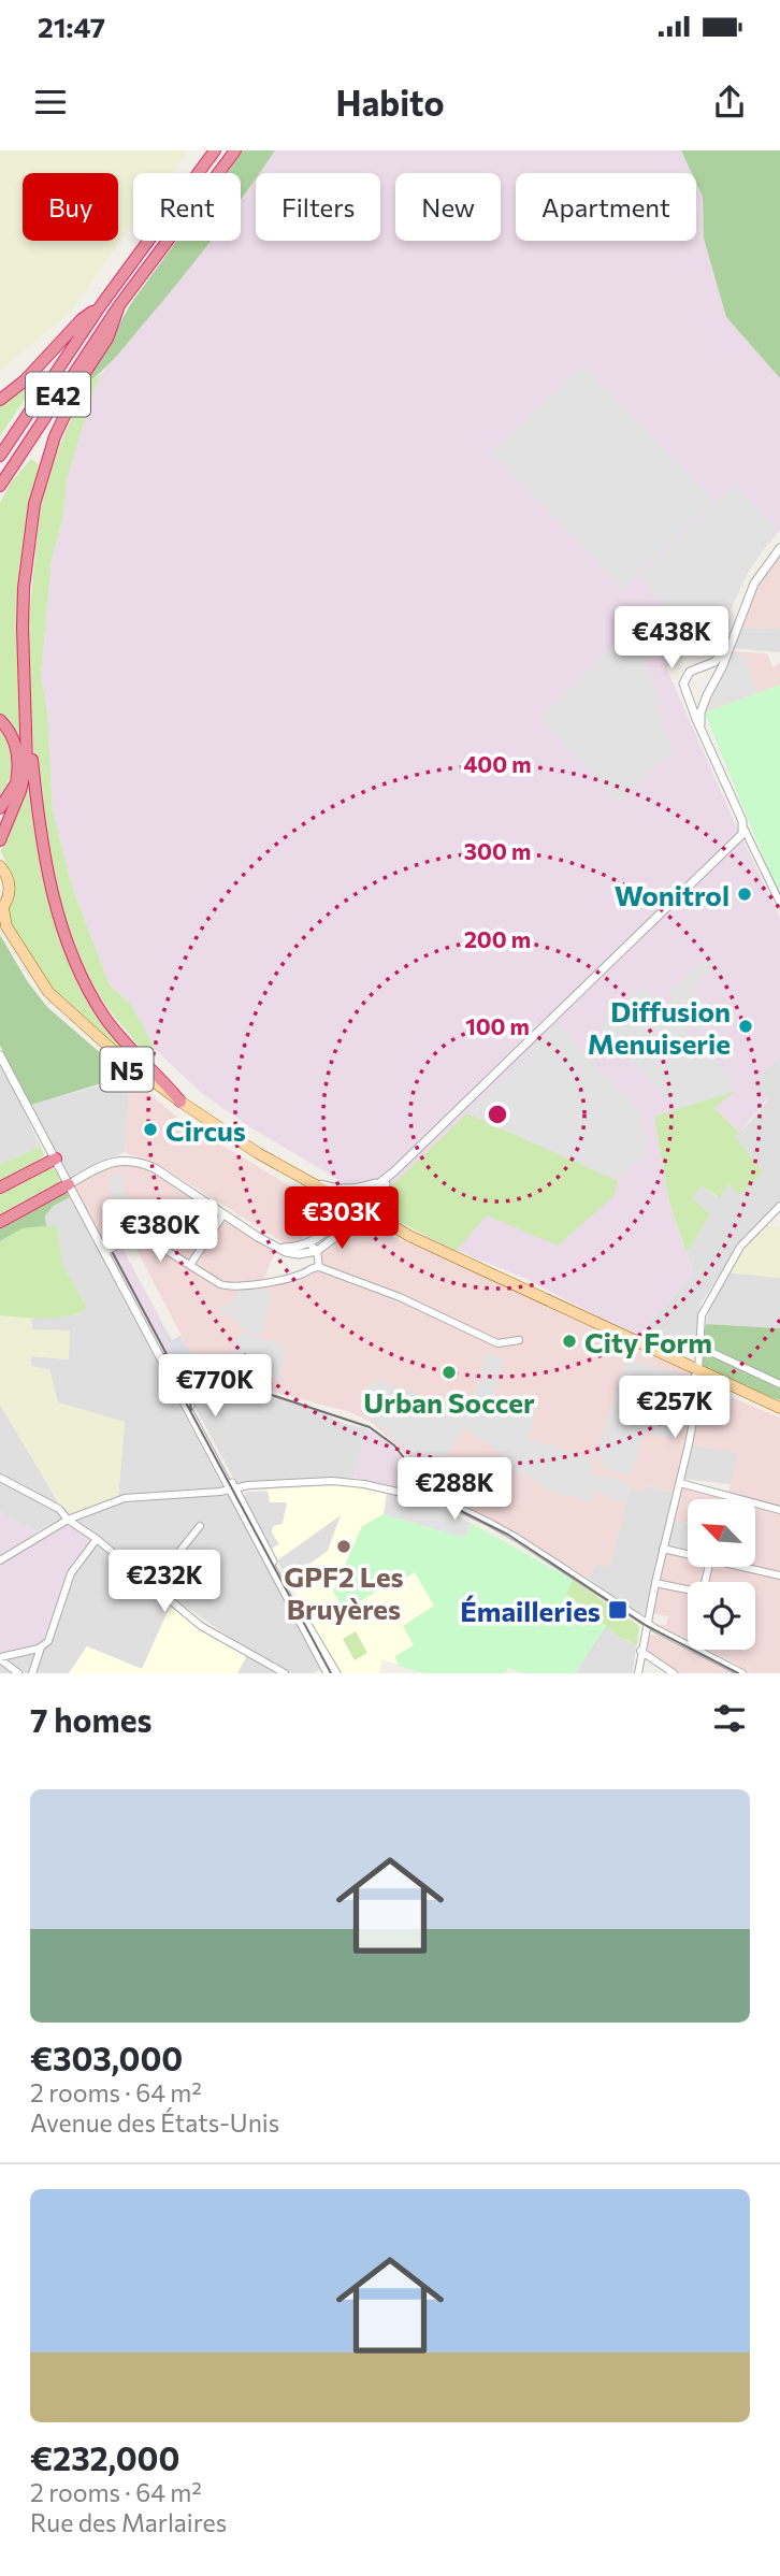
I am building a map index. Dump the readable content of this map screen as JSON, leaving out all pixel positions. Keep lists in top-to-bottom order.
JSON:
{
  "streets": {
    "highway": ["E42"],
    "main road": ["N5"]
  },
  "places": {
    "other": [
      "Wonitrol",
      "Diffusion Menuiserie",
      "Circus",
      "City Form",
      "Urban Soccer",
      "GPF2 Les Bruyères"
    ],
    "transit": ["Émailleries"]
  },
  "north": "top left",
  "page": {
    "status": "21:47",
    "header": "Habito",
    "chip": [
      "Buy",
      "Rent",
      "Filters",
      "New",
      "Apartment"
    ],
    "price": [
      "€438K",
      "€303K",
      "€380K",
      "€770K",
      "€257K",
      "€288K",
      "€232K"
    ],
    "heading": "7 homes",
    "list": [
      {
        "name": "€303,000",
        "note": "2 rooms · 64 m² · Avenue des États-Unis"
      },
      {
        "name": "€232,000",
        "note": "2 rooms · 64 m² · Rue des Marlaires"
      }
    ]
  },
  "rings": [
    "400 m",
    "300 m",
    "200 m",
    "100 m"
  ]
}
